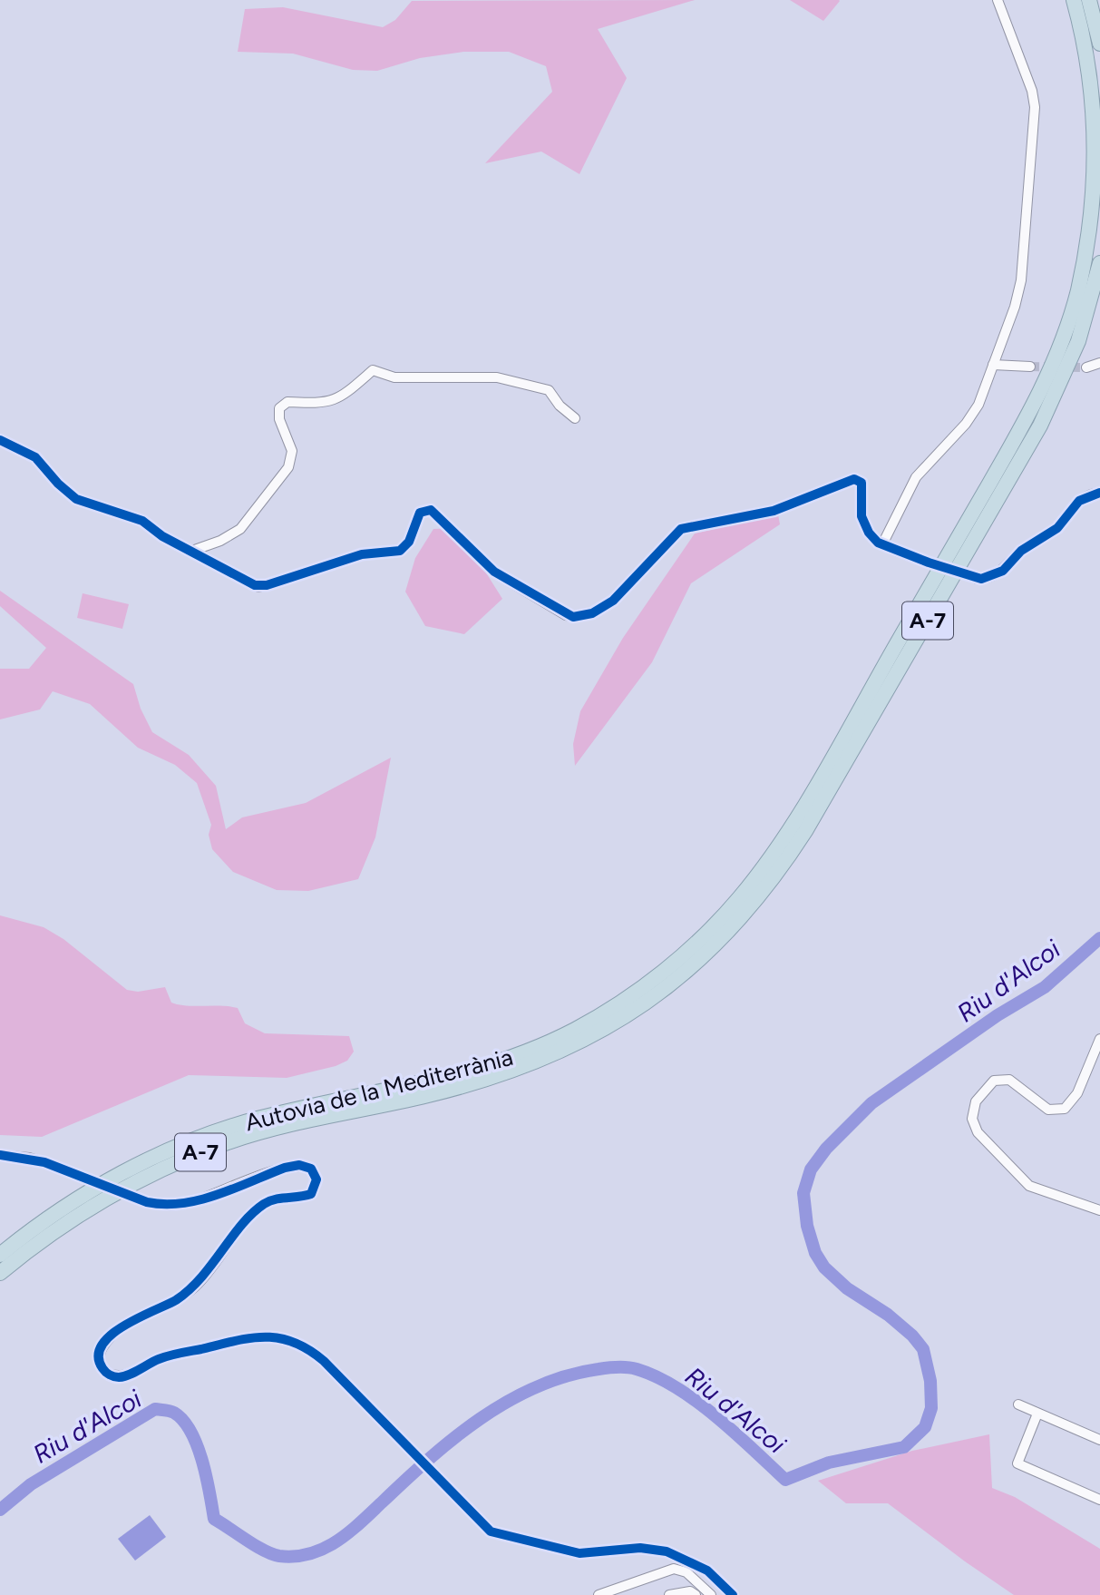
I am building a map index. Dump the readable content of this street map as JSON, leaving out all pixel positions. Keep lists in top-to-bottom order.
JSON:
{
  "streets": {
    "highway": ["A-7", "Autovia de la Mediterrània"]
  },
  "water": ["Riu d'Alcoi"]
}
